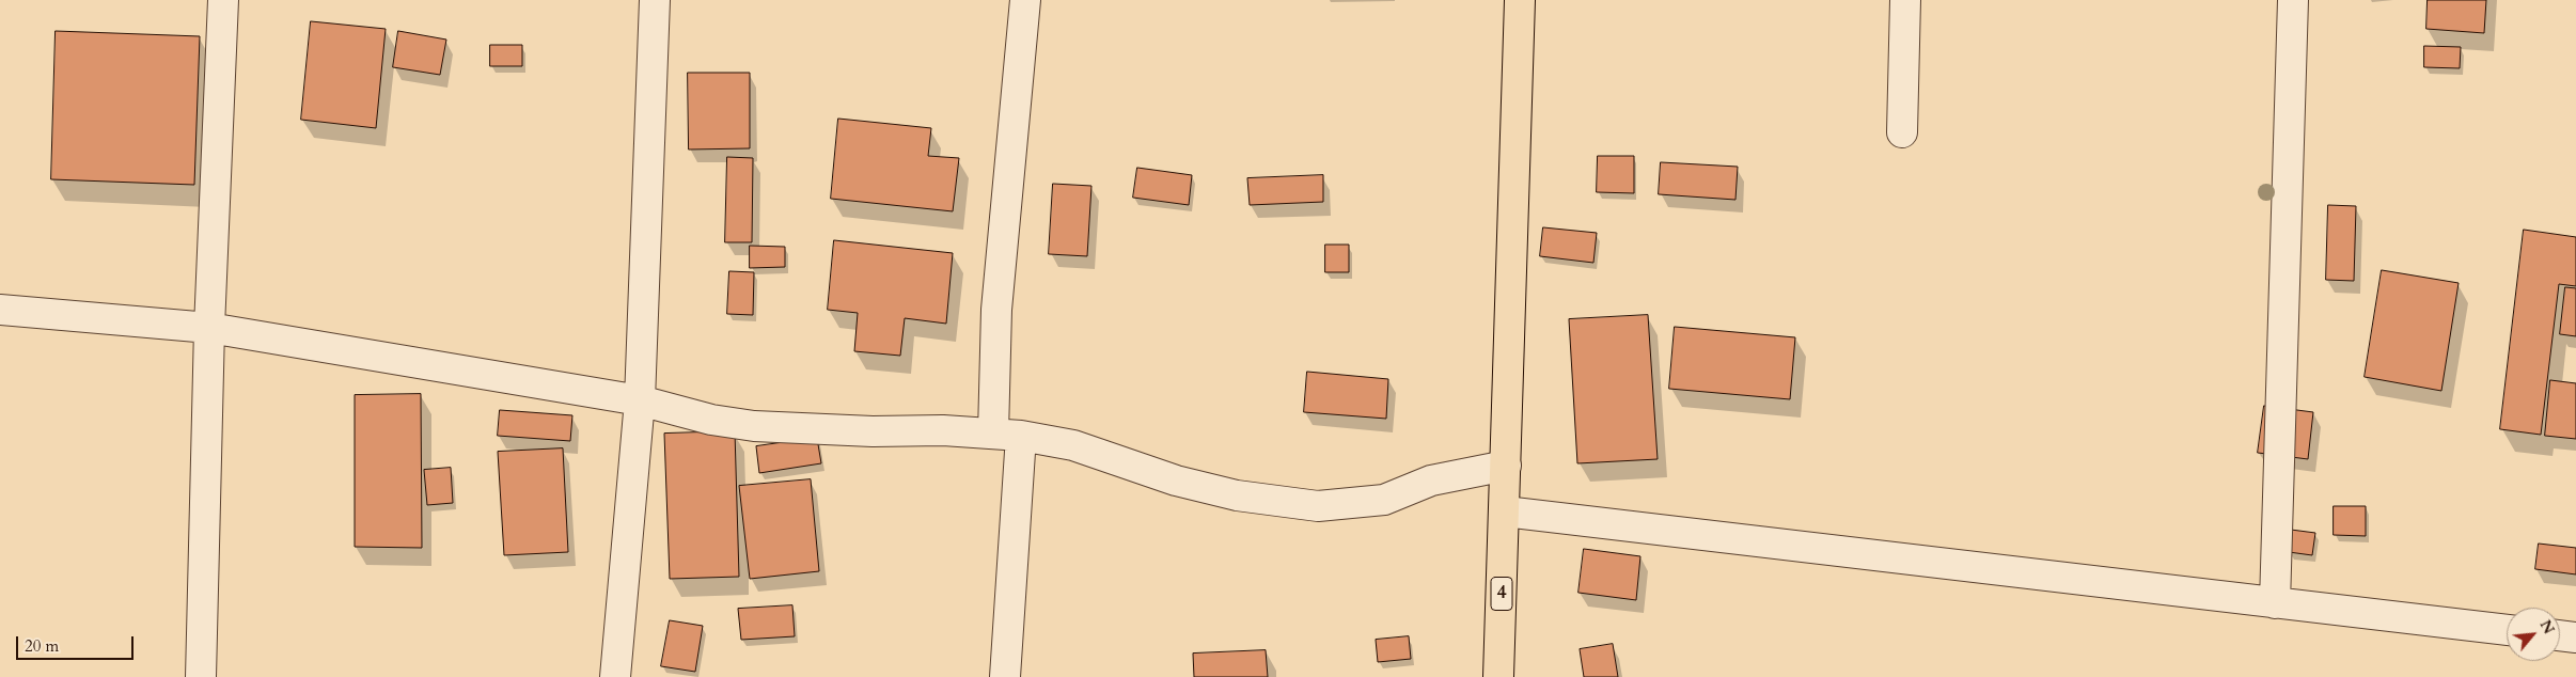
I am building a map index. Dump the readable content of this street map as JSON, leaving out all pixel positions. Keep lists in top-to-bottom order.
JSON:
{
  "streets": {
    "highway": ["4"]
  },
  "scale_bar": "20 m",
  "north": "top right"
}
